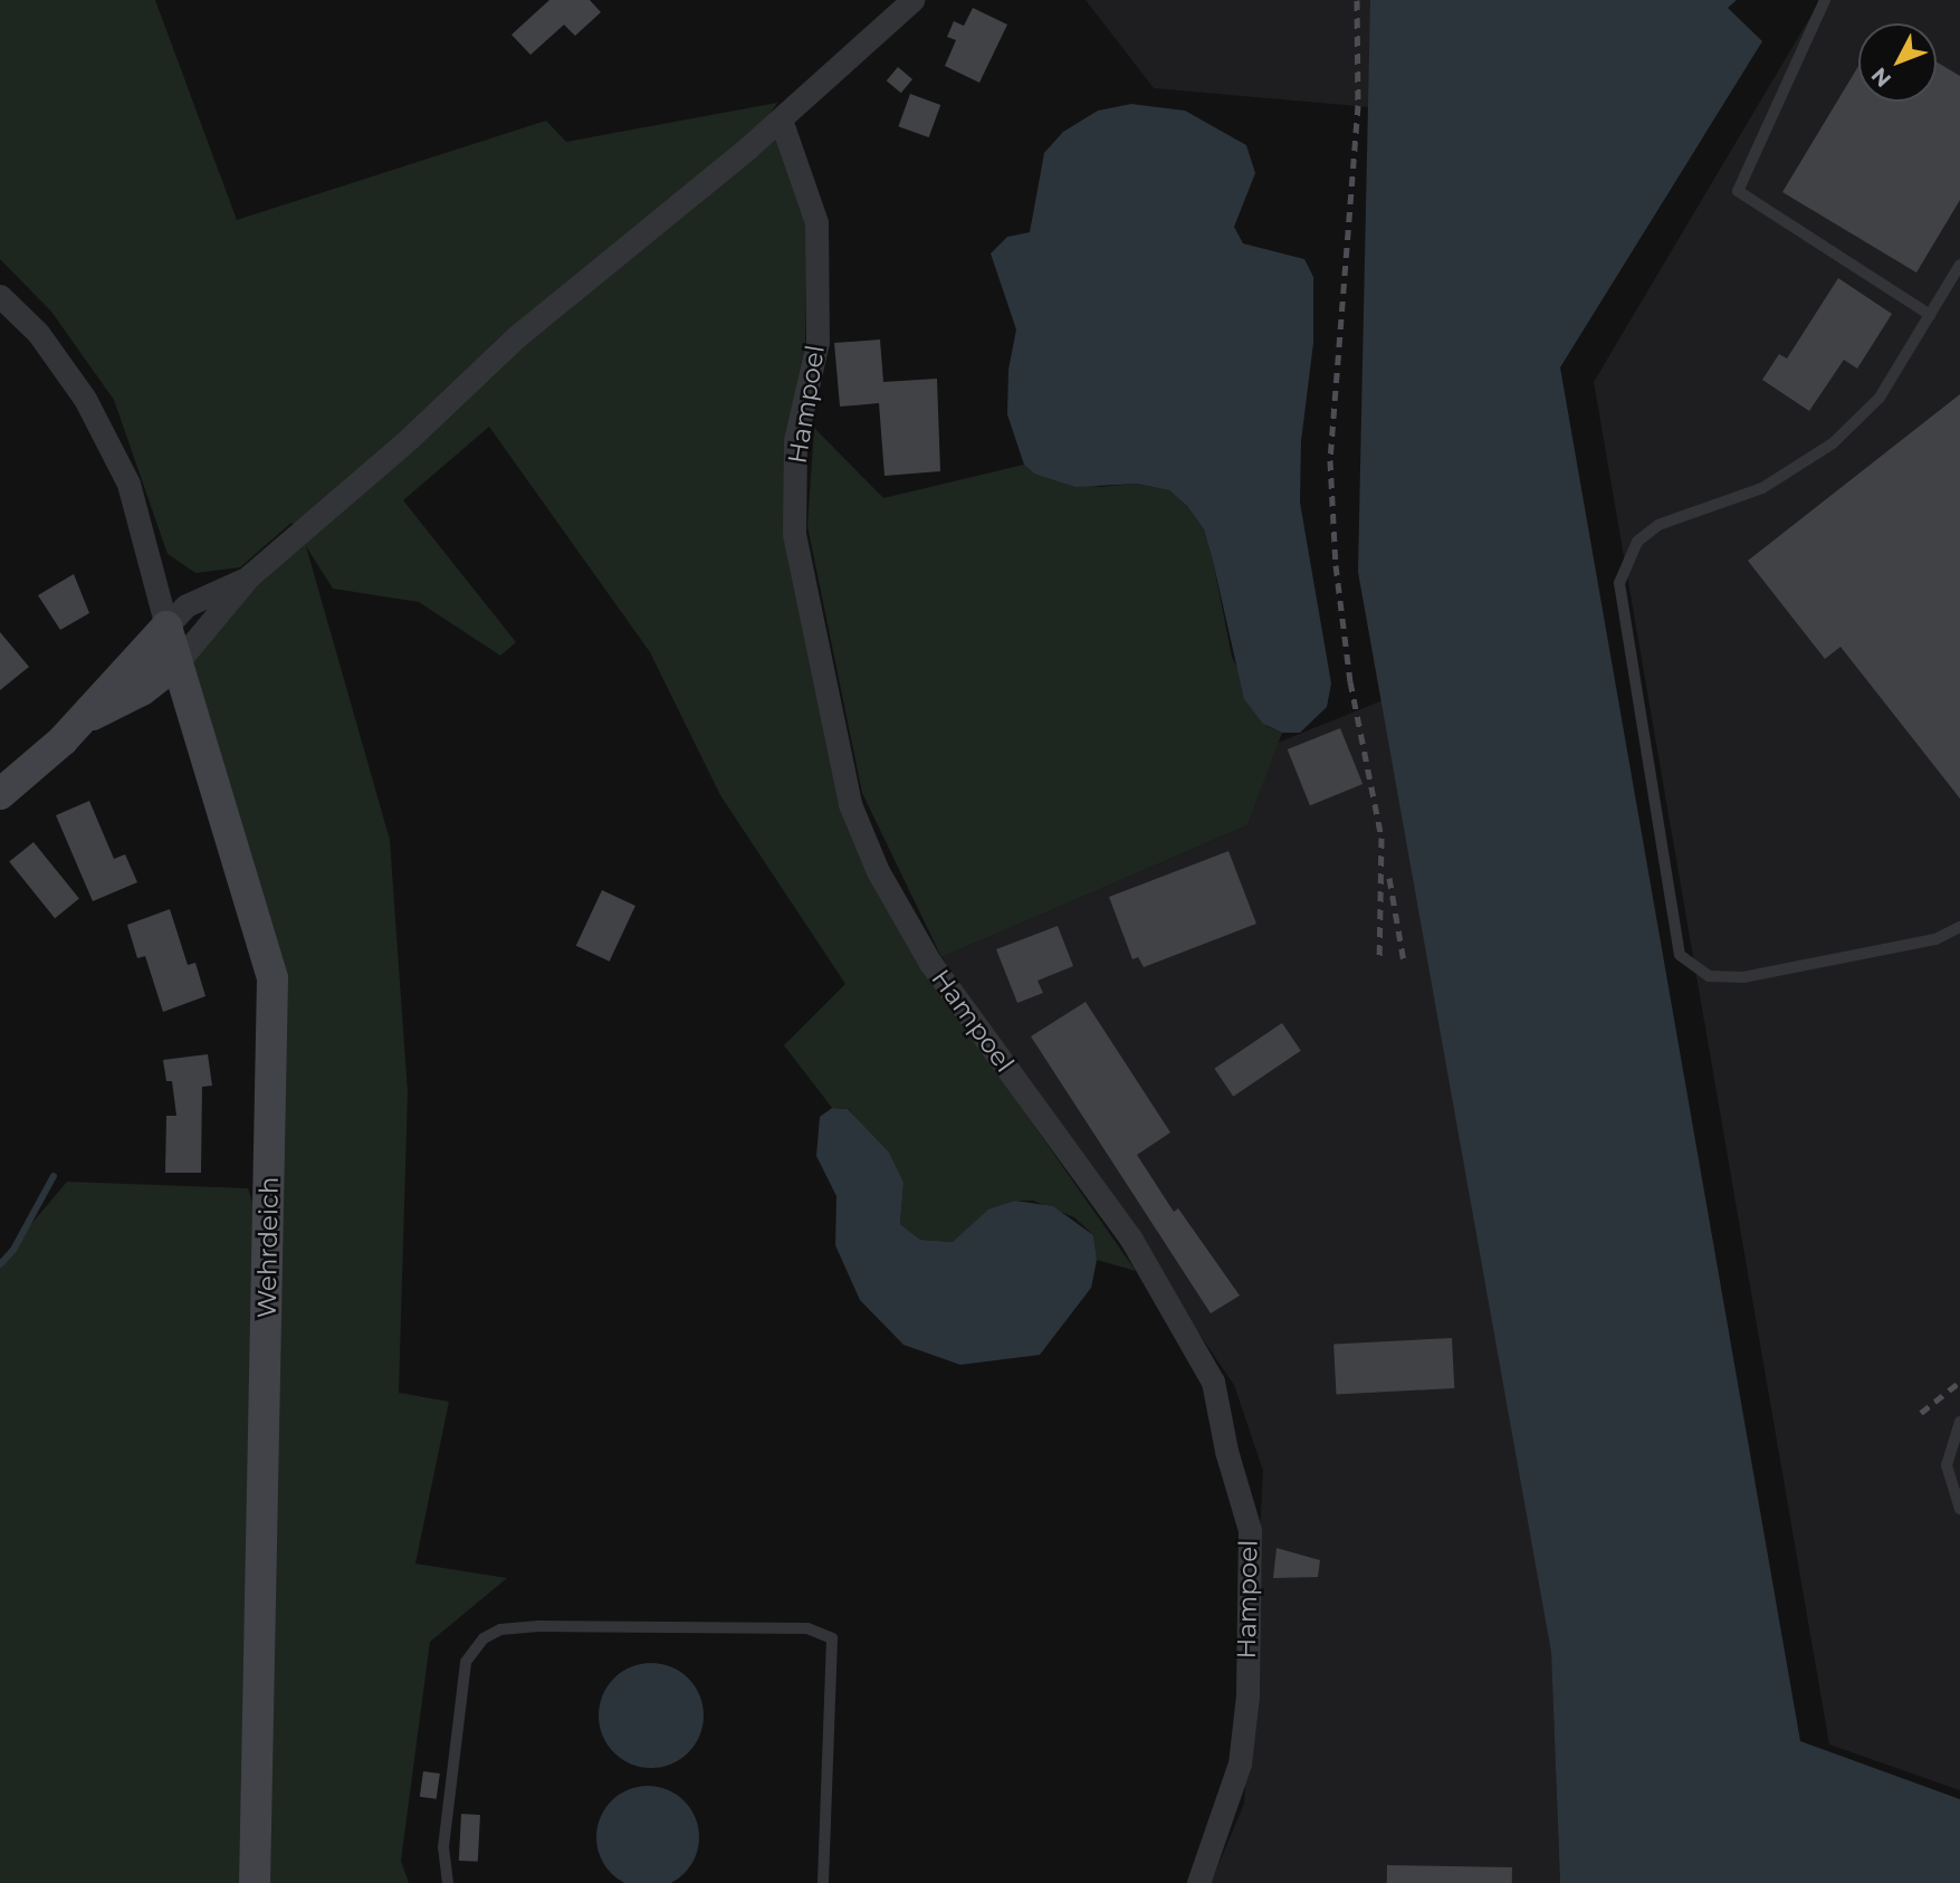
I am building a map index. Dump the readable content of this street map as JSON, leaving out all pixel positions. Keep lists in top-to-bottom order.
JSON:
{
  "streets": {
    "street": ["Hampoel", "Wehrdeich"]
  },
  "north": "bottom left"
}
